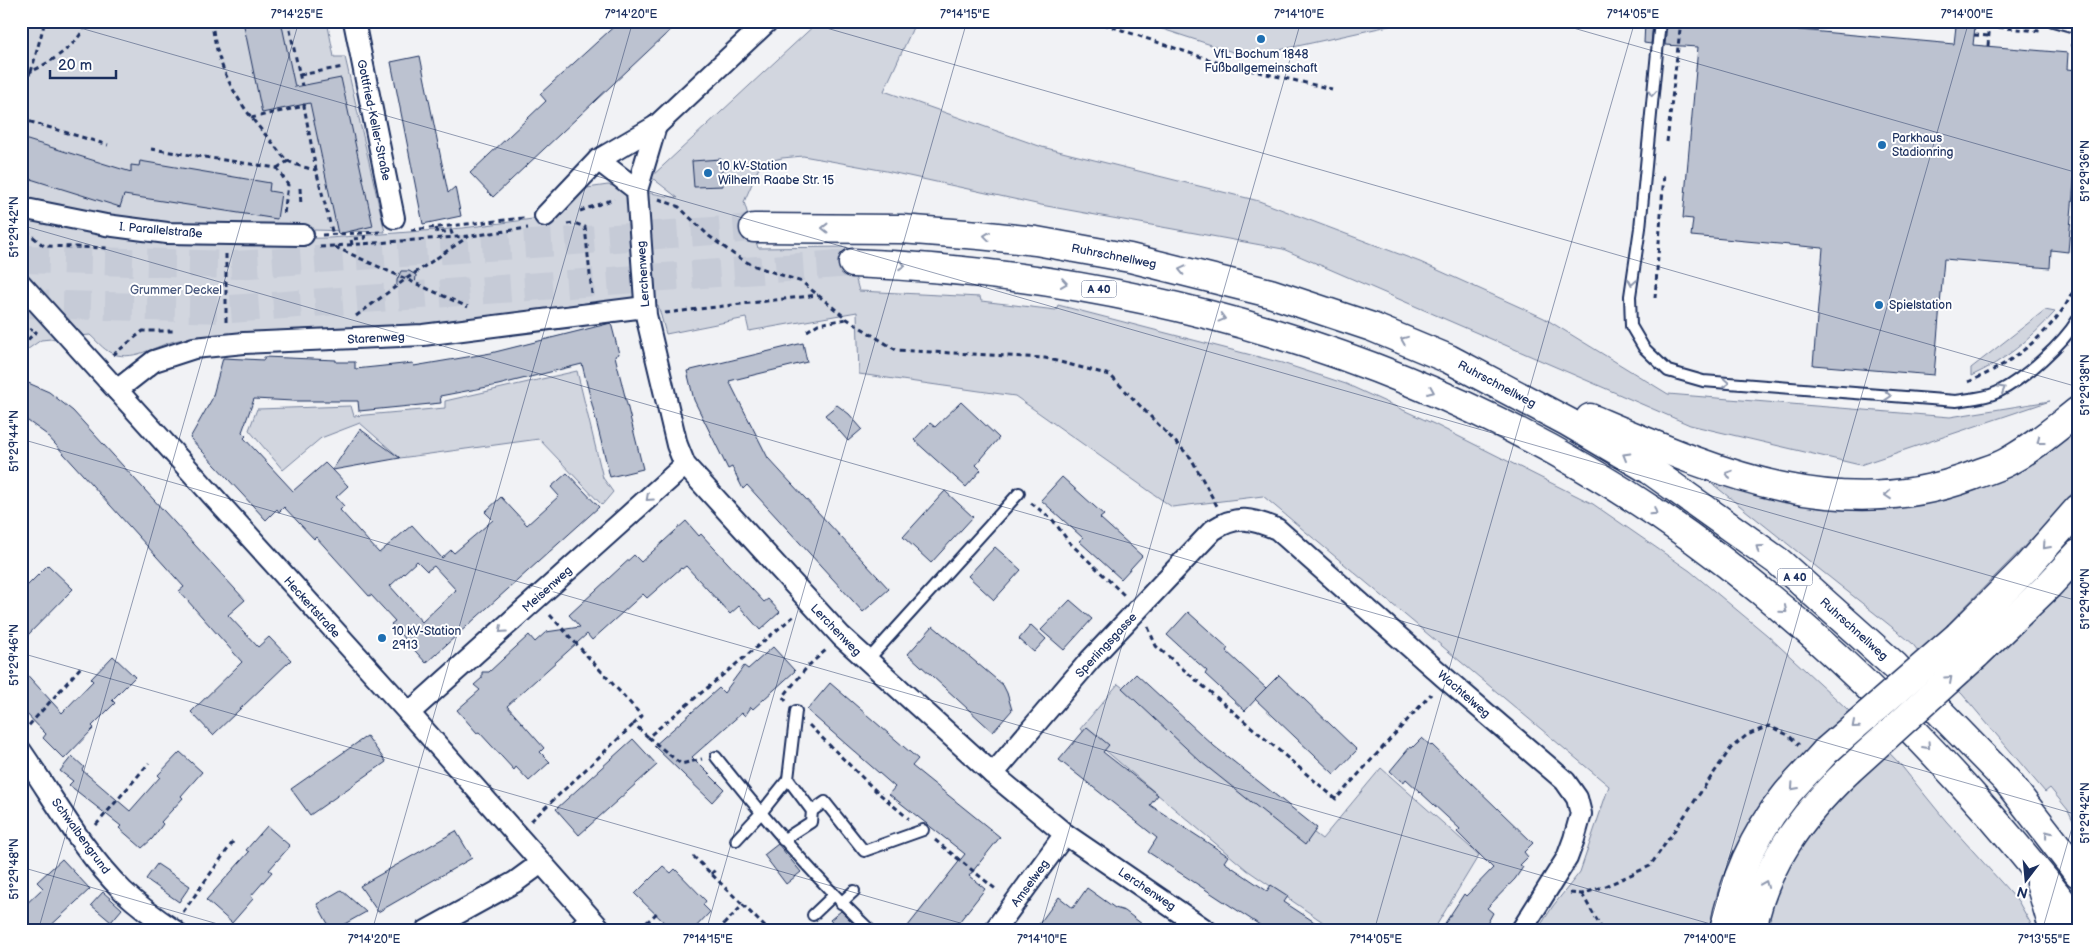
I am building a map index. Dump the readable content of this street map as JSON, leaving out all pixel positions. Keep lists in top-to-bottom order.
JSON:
{
  "streets": {
    "highway": ["Ruhrschnellweg", "A 40"],
    "street": [
      "Gottfried-Keller-Straße",
      "I. Parallelstraße",
      "Lerchenweg",
      "Starenweg",
      "Meisenweg",
      "Heckertstraße",
      "Sperlingsgasse",
      "Wachtelweg",
      "Schwalbengrund",
      "Amselweg"
    ]
  },
  "crossings": [
    ["Lerchenweg", "Starenweg"],
    ["Lerchenweg", "Meisenweg"],
    ["Lerchenweg", "Sperlingsgasse"],
    ["Lerchenweg", "Amselweg"],
    ["Starenweg", "Heckertstraße"],
    ["Meisenweg", "Heckertstraße"],
    ["Sperlingsgasse", "Wachtelweg"]
  ],
  "one_way": ["Meisenweg"],
  "parks": ["Grummer Deckel"],
  "places": [
    "VfL Bochum 1848 Fußballgemeinschaft",
    "Parkhaus Stadionring",
    "10 kV-Station Wilhelm Raabe Str. 15",
    "Spielstation",
    "10 kV-Station 2913"
  ],
  "scale_bar": "20 m",
  "north": "bottom",
  "coordinates": [
    "7°14'25\"E",
    "7°14'20\"E",
    "7°14'15\"E",
    "7°14'10\"E",
    "7°14'05\"E",
    "7°14'00\"E",
    "51°29'36\"N",
    "51°29'42\"N",
    "51°29'38\"N",
    "51°29'44\"N",
    "51°29'40\"N",
    "51°29'46\"N",
    "51°29'48\"N",
    "7°13'55\"E"
  ]
}
